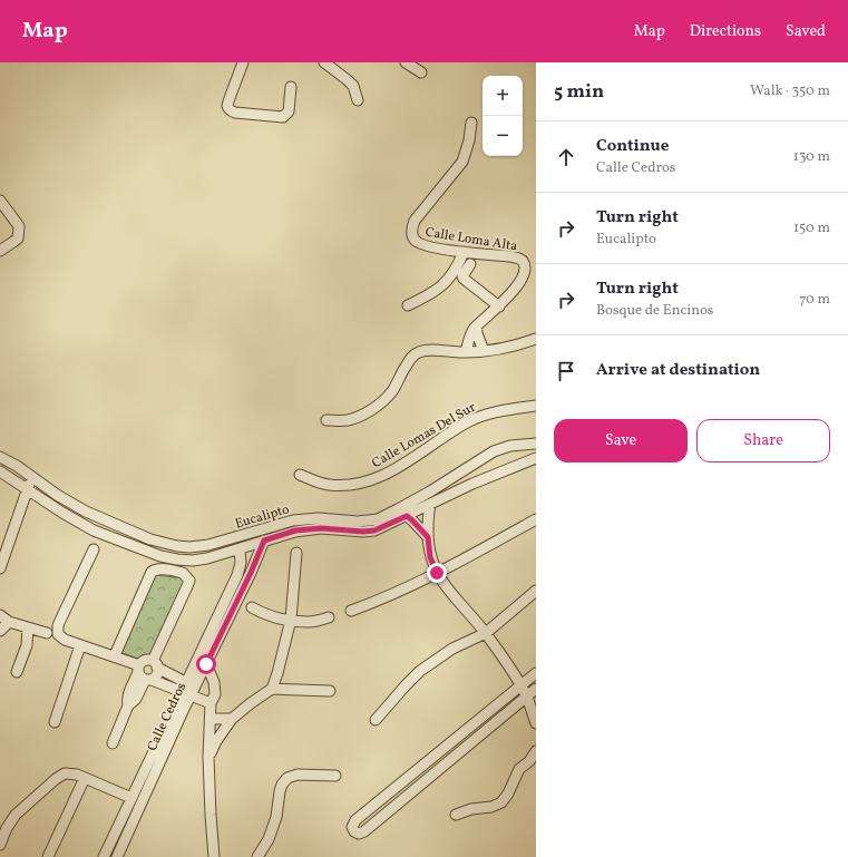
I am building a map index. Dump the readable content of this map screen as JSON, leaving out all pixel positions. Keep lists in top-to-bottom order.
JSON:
{
  "streets": {
    "street": [
      "Calle Loma Alta",
      "Calle Lomas Del Sur",
      "Eucalipto",
      "Calle Cedros"
    ]
  },
  "crossings": [
    ["Eucalipto", "Calle Cedros"]
  ],
  "page": {
    "header": "Map",
    "nav": ["Map", "Directions", "Saved"],
    "heading": ["5 min", "Walk · 350 m"],
    "map_buttons": ["+", "−"],
    "list": [
      ["Continue", "Calle Cedros", "130 m"],
      ["Turn right", "Eucalipto", "150 m"],
      ["Turn right", "Bosque de Encinos", "70 m"],
      "Arrive at destination"
    ],
    "buttons": ["Save", "Share"]
  }
}
